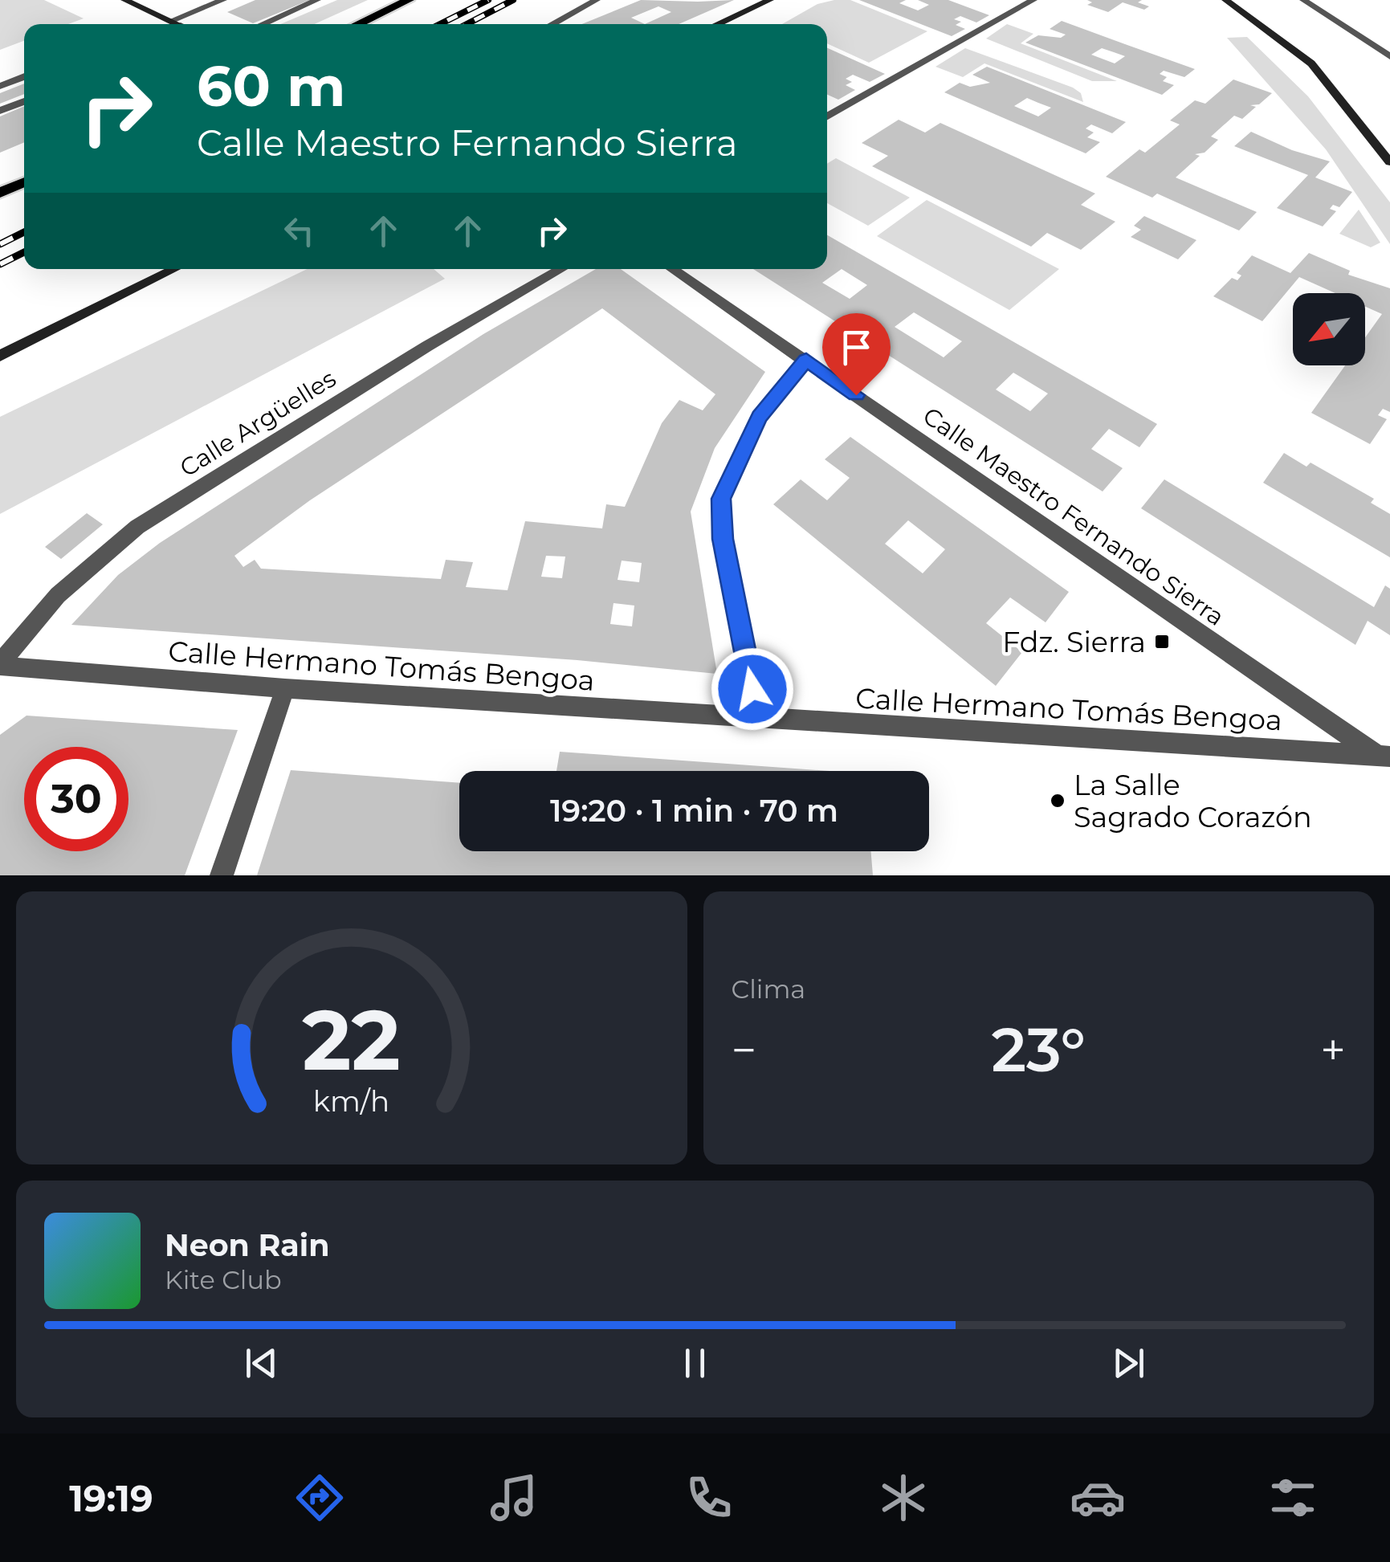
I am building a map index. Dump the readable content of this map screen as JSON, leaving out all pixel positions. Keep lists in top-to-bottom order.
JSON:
{
  "streets": {
    "street": ["Calle Argüelles", "Calle Maestro Fernando Sierra", "Calle Hermano Tomás Bengoa"]
  },
  "crossings": [
    ["Calle Argüelles", "Calle Hermano Tomás Bengoa"],
    ["Calle Maestro Fernando Sierra", "Calle Hermano Tomás Bengoa"]
  ],
  "places": {
    "transit": ["Fdz. Sierra"],
    "other": ["La Salle Sagrado Corazón"]
  },
  "north": "bottom left",
  "page": {
    "turn": ["60 m", "Calle Maestro Fernando Sierra"],
    "limit": "30",
    "trip": "19:20 · 1 min · 70 m",
    "tile": "Clima",
    "heat": ["−", "23°", "+"],
    "song": ["Neon Rain", "Kite Club"],
    "tabs": "19:19",
    "gauge": ["22", "km/h"]
  }
}
